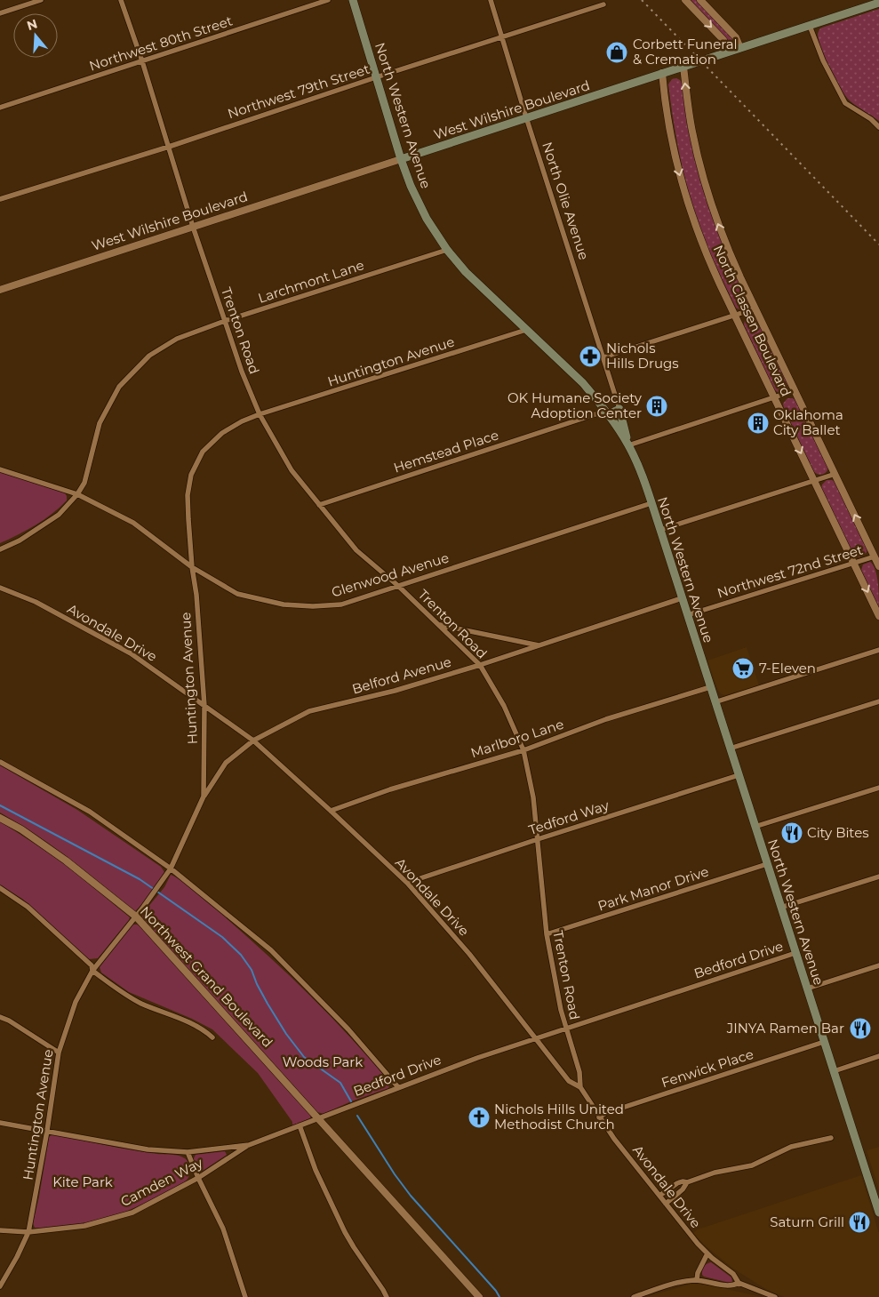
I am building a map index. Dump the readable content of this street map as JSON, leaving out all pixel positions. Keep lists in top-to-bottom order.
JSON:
{
  "streets": {
    "main road": ["West Wilshire Boulevard", "North Western Avenue"],
    "street": [
      "Northwest 80th Street",
      "Northwest 79th Street",
      "North Olie Avenue",
      "Larchmont Lane",
      "North Classen Boulevard",
      "Trenton Road",
      "Huntington Avenue",
      "Hemstead Place",
      "Northwest 72nd Street",
      "Glenwood Avenue",
      "Avondale Drive",
      "Belford Avenue",
      "Marlboro Lane",
      "Tedford Way",
      "Park Manor Drive",
      "Bedford Drive",
      "Northwest Grand Boulevard",
      "Fenwick Place",
      "Camden Way"
    ]
  },
  "crossings": [
    ["Northwest 80th Street", "Trenton Road"],
    ["Northwest 79th Street", "North Western Avenue"],
    ["Northwest 79th Street", "North Olie Avenue"],
    ["Northwest 79th Street", "Trenton Road"],
    ["West Wilshire Boulevard", "North Western Avenue"],
    ["West Wilshire Boulevard", "North Olie Avenue"],
    ["West Wilshire Boulevard", "North Classen Boulevard"],
    ["West Wilshire Boulevard", "Trenton Road"],
    ["North Western Avenue", "Larchmont Lane"],
    ["North Western Avenue", "Huntington Avenue"],
    ["North Western Avenue", "Hemstead Place"],
    ["North Western Avenue", "Northwest 72nd Street"],
    ["North Western Avenue", "Glenwood Avenue"],
    ["North Western Avenue", "Belford Avenue"],
    ["North Western Avenue", "Marlboro Lane"],
    ["North Western Avenue", "Tedford Way"],
    ["North Western Avenue", "Park Manor Drive"],
    ["North Western Avenue", "Bedford Drive"],
    ["North Western Avenue", "Fenwick Place"],
    ["Larchmont Lane", "Trenton Road"],
    ["Larchmont Lane", "Glenwood Avenue"],
    ["North Classen Boulevard", "Northwest 72nd Street"],
    ["Trenton Road", "Huntington Avenue"],
    ["Trenton Road", "Hemstead Place"],
    ["Trenton Road", "Glenwood Avenue"],
    ["Trenton Road", "Avondale Drive"],
    ["Trenton Road", "Belford Avenue"],
    ["Trenton Road", "Marlboro Lane"],
    ["Trenton Road", "Tedford Way"],
    ["Trenton Road", "Park Manor Drive"],
    ["Trenton Road", "Bedford Drive"],
    ["Huntington Avenue", "Glenwood Avenue"],
    ["Huntington Avenue", "Avondale Drive"],
    ["Huntington Avenue", "Belford Avenue"],
    ["Huntington Avenue", "Bedford Drive"],
    ["Huntington Avenue", "Northwest Grand Boulevard"],
    ["Huntington Avenue", "Camden Way"],
    ["Avondale Drive", "Belford Avenue"],
    ["Avondale Drive", "Marlboro Lane"],
    ["Avondale Drive", "Tedford Way"],
    ["Avondale Drive", "Bedford Drive"],
    ["Avondale Drive", "Fenwick Place"],
    ["Bedford Drive", "Northwest Grand Boulevard"],
    ["Bedford Drive", "Camden Way"]
  ],
  "parks": ["Woods Park", "Kite Park"],
  "places": {
    "shop": ["Corbett Funeral & Cremation"],
    "pharmacy": ["Nichols Hills Drugs"],
    "building": ["OK Humane Society Adoption Center", "Oklahoma City Ballet"],
    "supermarket": ["7-Eleven"],
    "restaurant": ["City Bites", "JINYA Ramen Bar", "Saturn Grill"],
    "church": ["Nichols Hills United Methodist Church"]
  },
  "north": "top"
}
